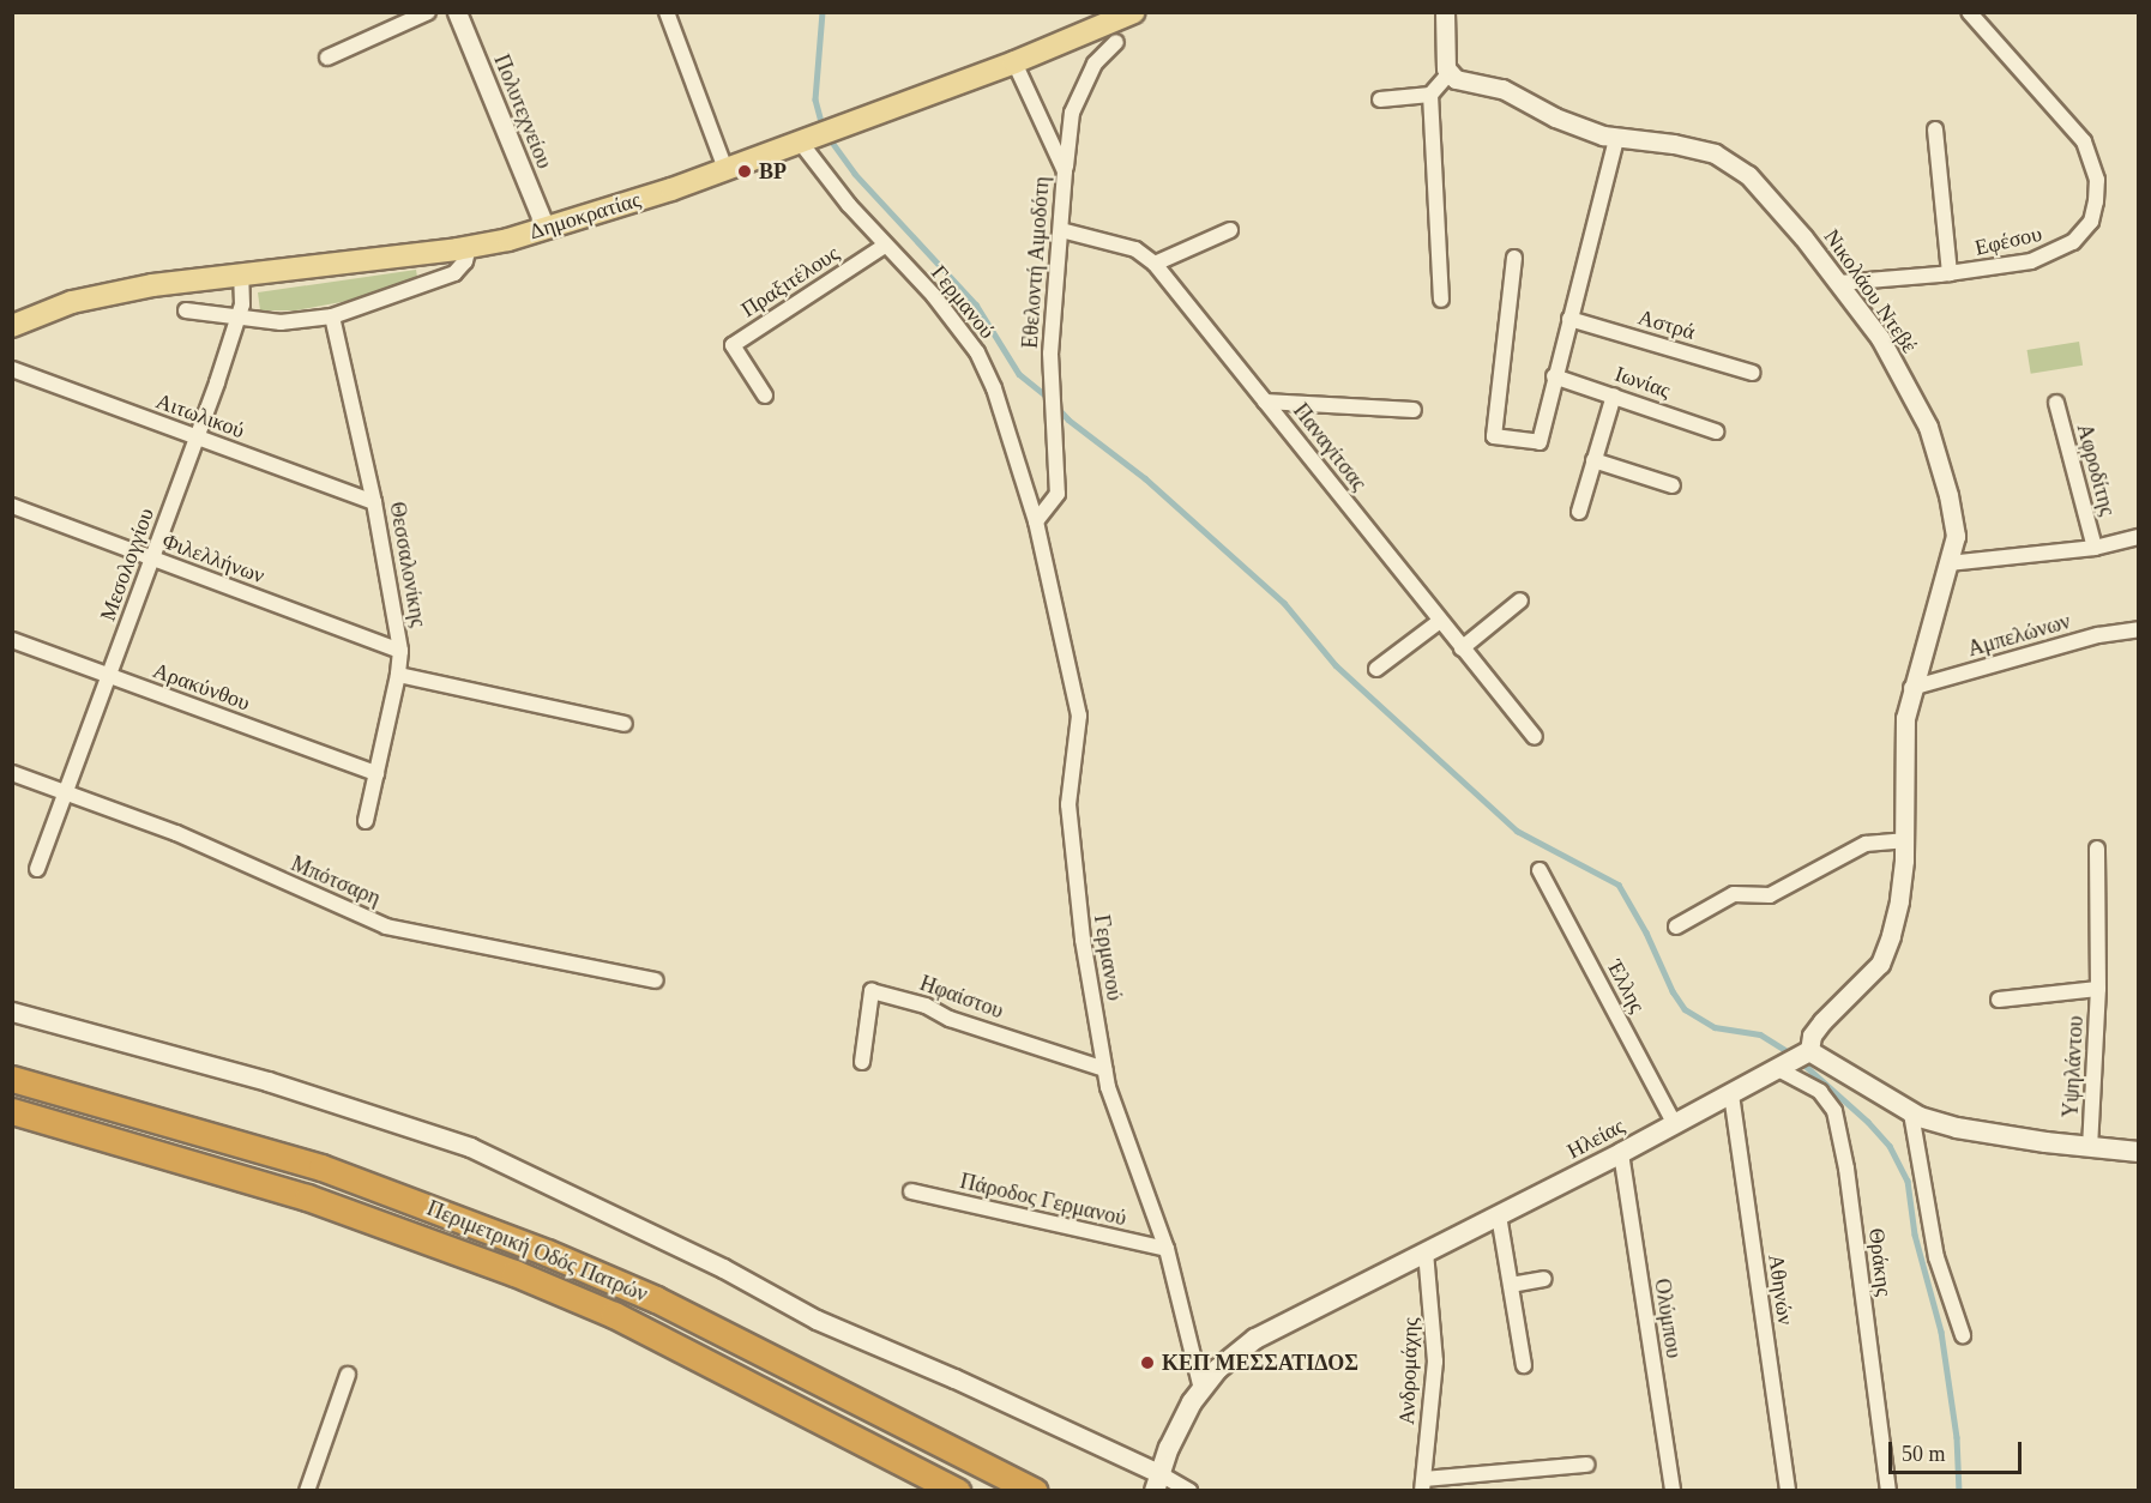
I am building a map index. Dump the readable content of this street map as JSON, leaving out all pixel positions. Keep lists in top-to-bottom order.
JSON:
{
  "streets": {
    "highway": ["Περιμετρική Οδός Πατρών"],
    "main road": ["Δημοκρατίας", "Ηλείας"],
    "street": [
      "Πολυτεχνείου",
      "Εφέσου",
      "Εθελοντή Αιμοδότη",
      "Πραξιτέλους",
      "Νικολάου Ντεβέ",
      "Γερμανού",
      "Αστρά",
      "Ιωνίας",
      "Αιτωλικού",
      "Παναγίτσας",
      "Αφροδίτης",
      "Φιλελλήνων",
      "Μεσολογγίου",
      "Θεσσαλονίκης",
      "Αμπελώνων",
      "Αρακύνθου",
      "Μπότσαρη",
      "Έλλης",
      "Ηφαίστου",
      "Υψηλάντου",
      "Πάροδος Γερμανού",
      "Θράκης",
      "Αθηνών",
      "Ολύμπου",
      "Ανδρομάχης"
    ]
  },
  "crossings": [
    ["Πολυτεχνείου", "Δημοκρατίας"],
    ["Δημοκρατίας", "Εθελοντή Αιμοδότη"],
    ["Δημοκρατίας", "Γερμανού"],
    ["Δημοκρατίας", "Μεσολογγίου"],
    ["Εφέσου", "Νικολάου Ντεβέ"],
    ["Εθελοντή Αιμοδότη", "Γερμανού"],
    ["Εθελοντή Αιμοδότη", "Παναγίτσας"],
    ["Πραξιτέλους", "Γερμανού"],
    ["Νικολάου Ντεβέ", "Αμπελώνων"],
    ["Νικολάου Ντεβέ", "Ηλείας"],
    ["Νικολάου Ντεβέ", "Θράκης"],
    ["Γερμανού", "Ηφαίστου"],
    ["Γερμανού", "Ηλείας"],
    ["Γερμανού", "Πάροδος Γερμανού"],
    ["Αιτωλικού", "Μεσολογγίου"],
    ["Αιτωλικού", "Θεσσαλονίκης"],
    ["Φιλελλήνων", "Μεσολογγίου"],
    ["Φιλελλήνων", "Θεσσαλονίκης"],
    ["Μεσολογγίου", "Αρακύνθου"],
    ["Μεσολογγίου", "Μπότσαρη"],
    ["Θεσσαλονίκης", "Αρακύνθου"],
    ["Έλλης", "Ηλείας"],
    ["Ηλείας", "Θράκης"],
    ["Ηλείας", "Αθηνών"],
    ["Ηλείας", "Ολύμπου"],
    ["Ηλείας", "Ανδρομάχης"]
  ],
  "places": ["BP", "ΚΕΠ ΜΕΣΣΑΤΙΔΟΣ"],
  "scale_bar": "50 m"
}
